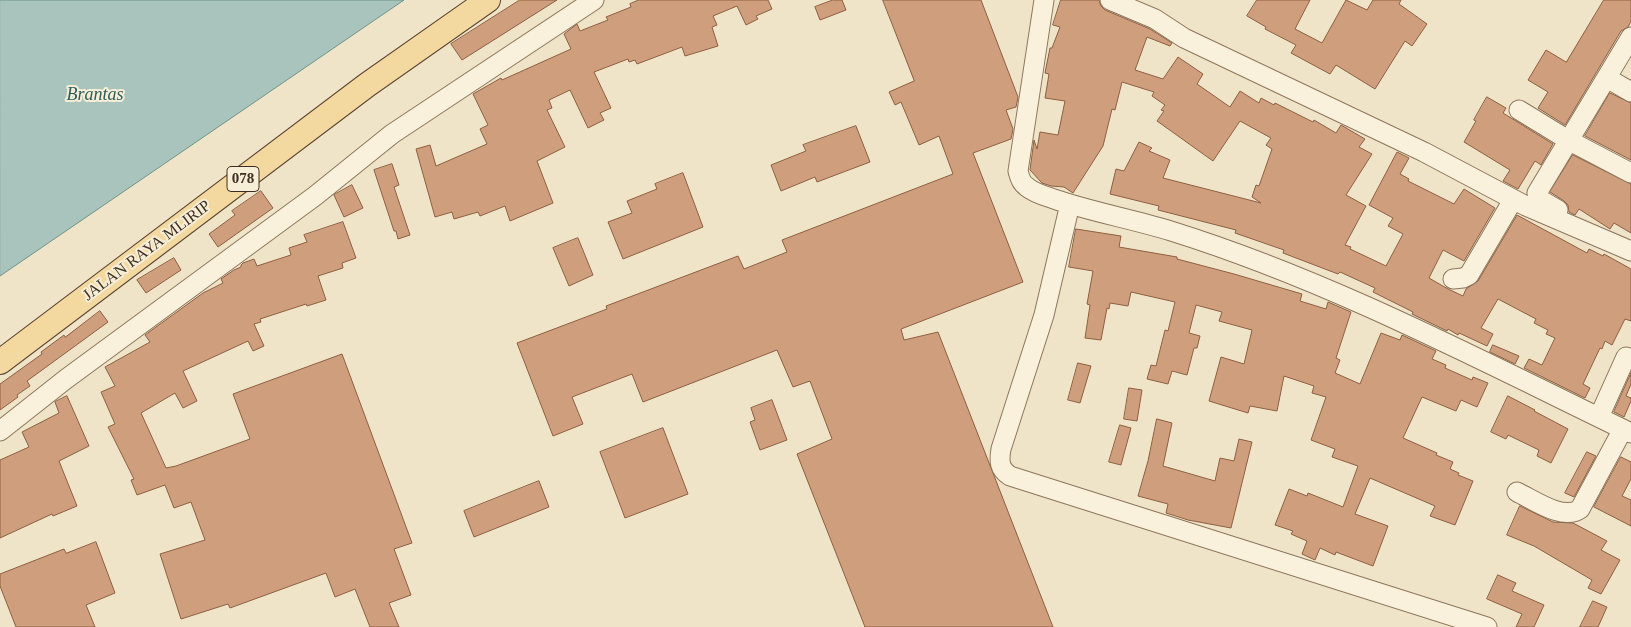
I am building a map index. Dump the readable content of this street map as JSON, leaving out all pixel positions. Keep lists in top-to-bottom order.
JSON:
{
  "streets": {
    "main road": ["078", "JALAN RAYA MLIRIP"]
  },
  "water": ["Brantas"]
}
